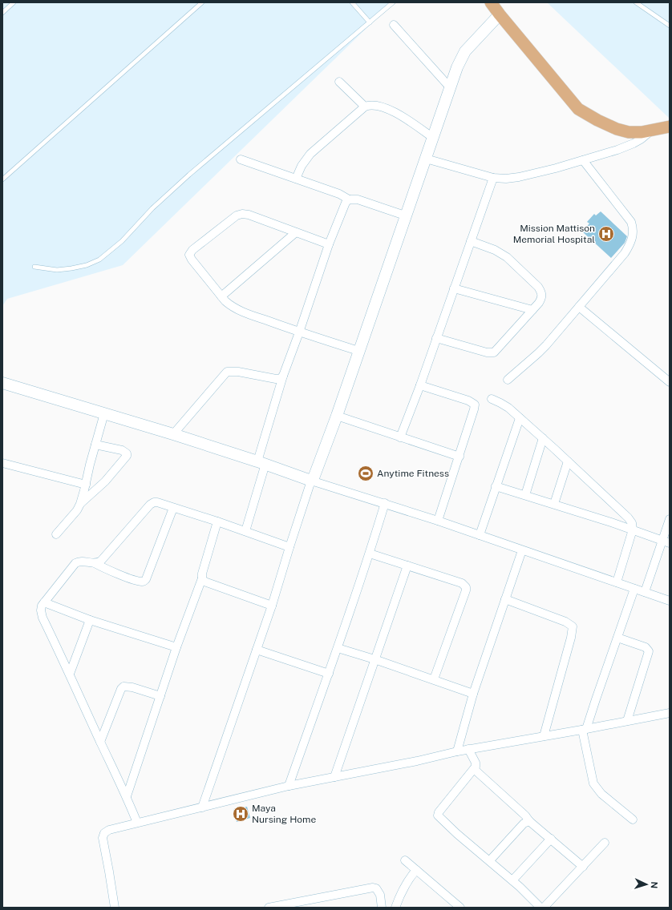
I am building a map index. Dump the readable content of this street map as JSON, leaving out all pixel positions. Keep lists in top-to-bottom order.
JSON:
{
  "places": {
    "hospital": ["Mission Mattison Memorial Hospital", "Maya Nursing Home"],
    "sports": ["Anytime Fitness"]
  },
  "north": "right"
}
